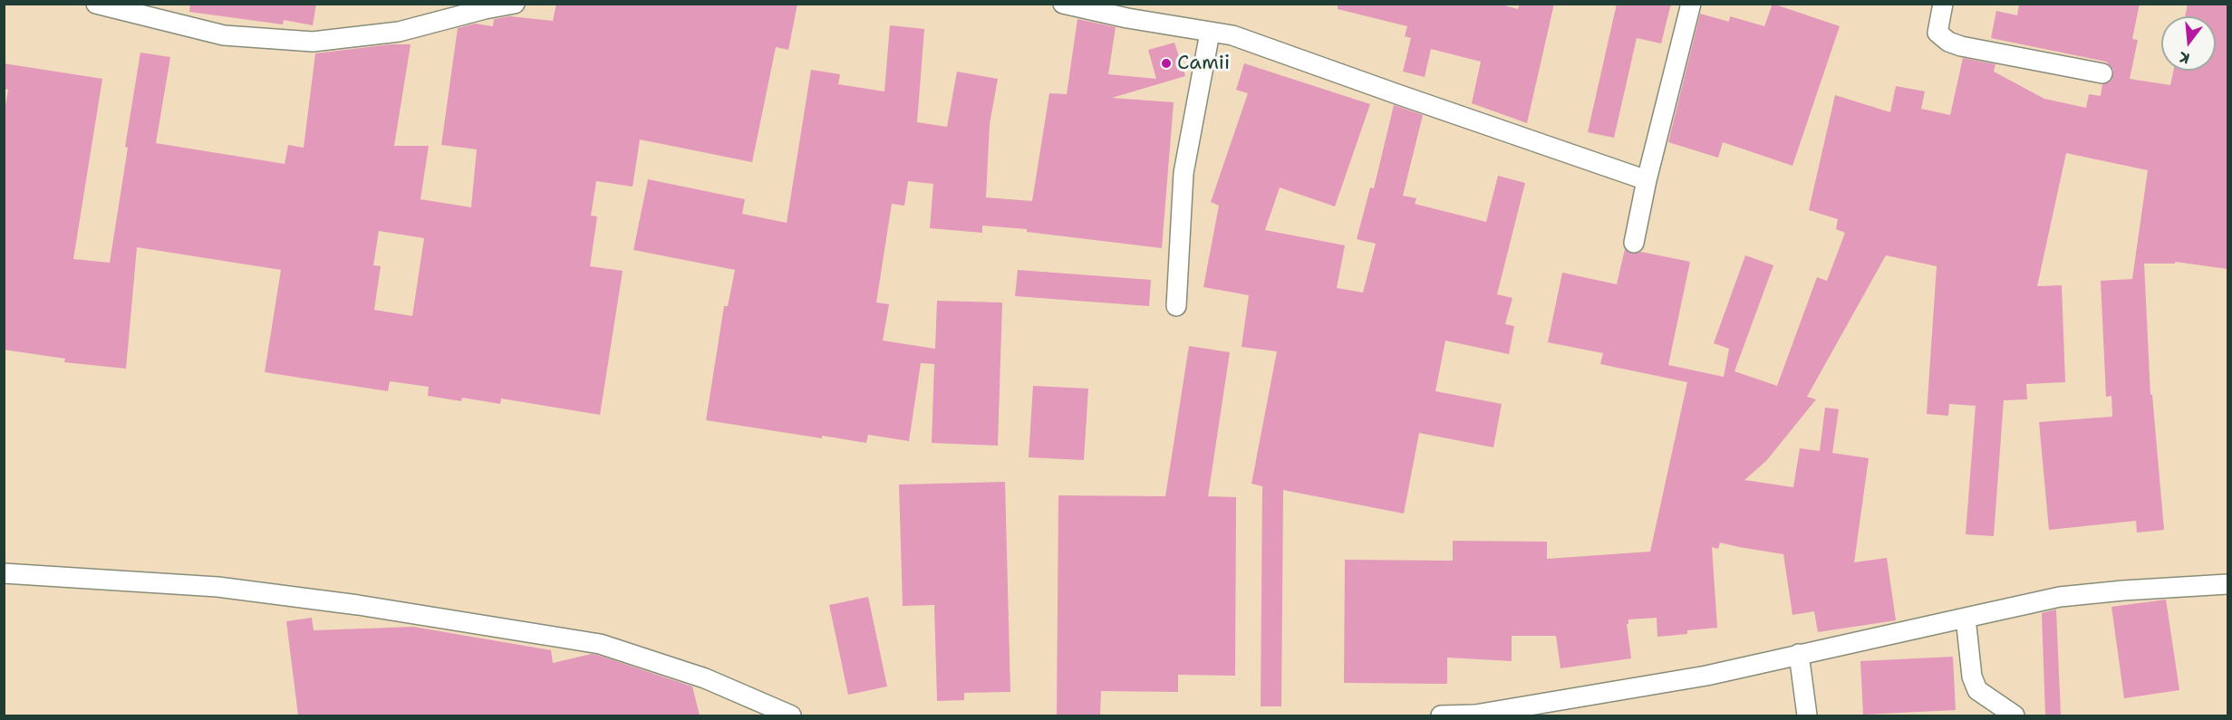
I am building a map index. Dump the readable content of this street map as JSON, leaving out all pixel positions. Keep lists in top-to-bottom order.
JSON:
{
  "places": ["Camii"],
  "north": "bottom"
}
